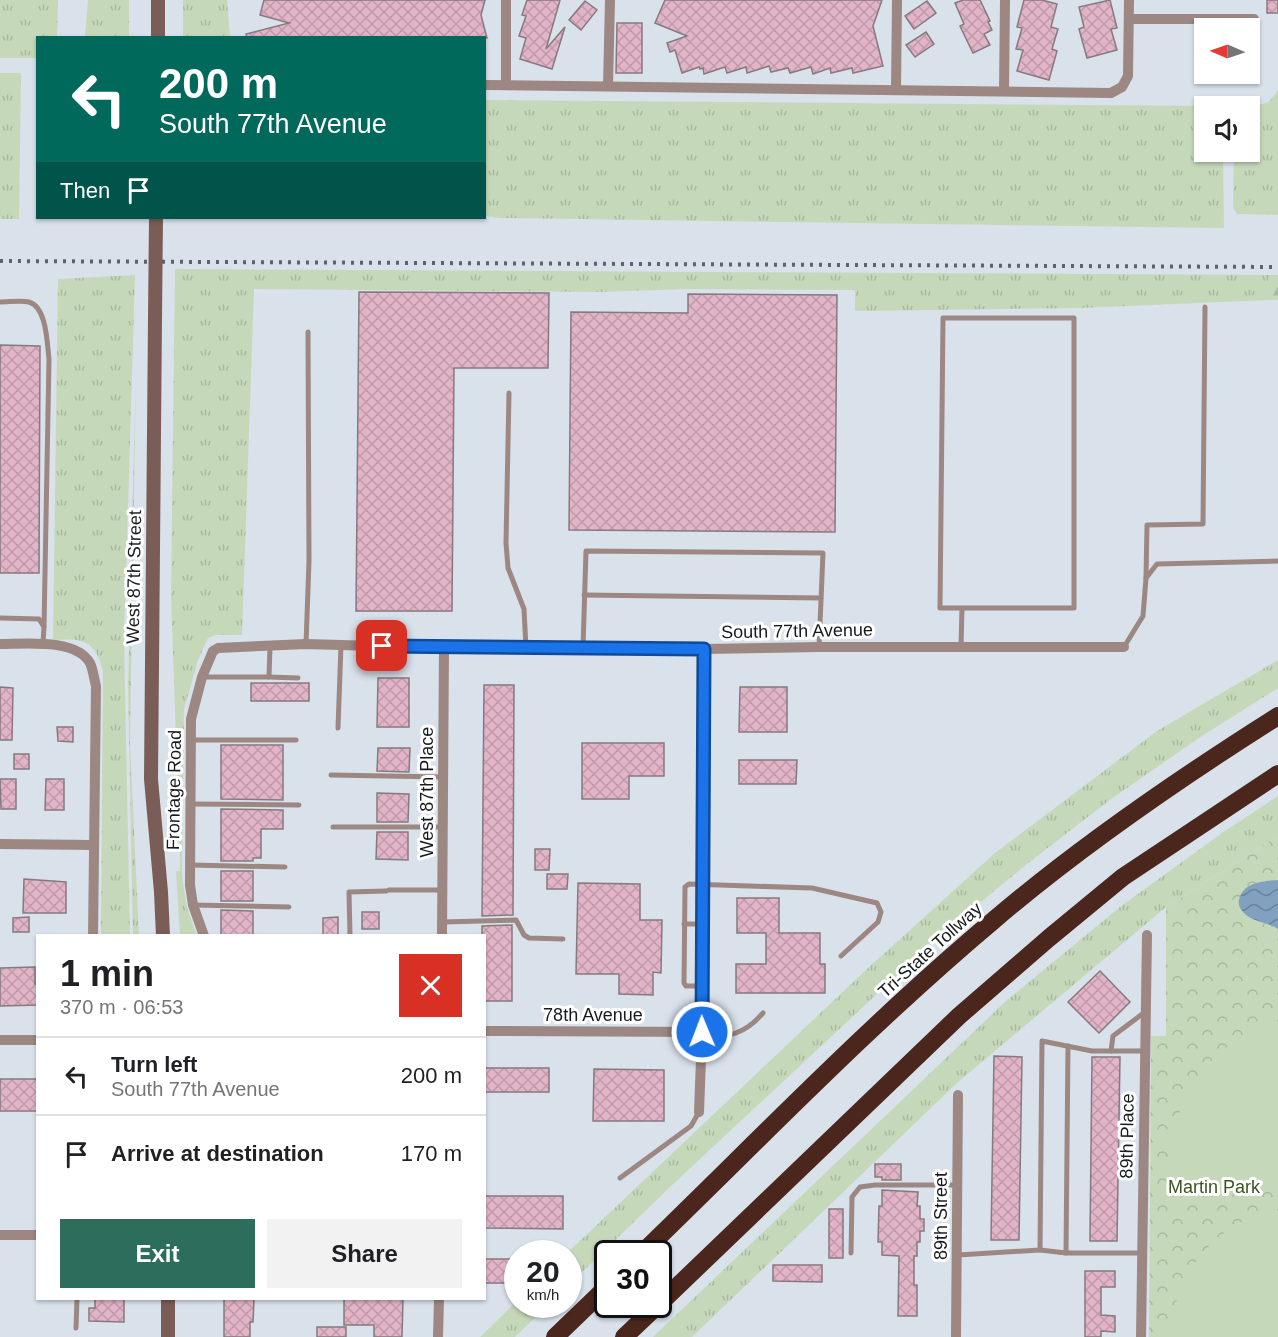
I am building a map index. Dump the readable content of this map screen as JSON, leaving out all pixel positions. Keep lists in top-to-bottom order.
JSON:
{
  "streets": {
    "highway": ["Tri-State Tollway"],
    "main road": ["West 87th Street"],
    "street": [
      "South 77th Avenue",
      "Frontage Road",
      "West 87th Place",
      "78th Avenue",
      "89th Place",
      "89th Street"
    ]
  },
  "crossings": [
    ["South 77th Avenue", "Frontage Road"],
    ["South 77th Avenue", "West 87th Place"]
  ],
  "parks": ["Martin Park"],
  "north": "left",
  "page": {
    "turn": ["200 m", "South 77th Avenue"],
    "then": "Then",
    "heading": ["1 min", "370 m · 06:53"],
    "list": [
      {
        "name": "Turn left",
        "note": "South 77th Avenue",
        "value": "200 m"
      },
      {
        "name": "Arrive at destination",
        "value": "170 m"
      }
    ],
    "buttons": ["Exit", "Share"],
    "speed": "20 km/h",
    "limit": "30"
  }
}
